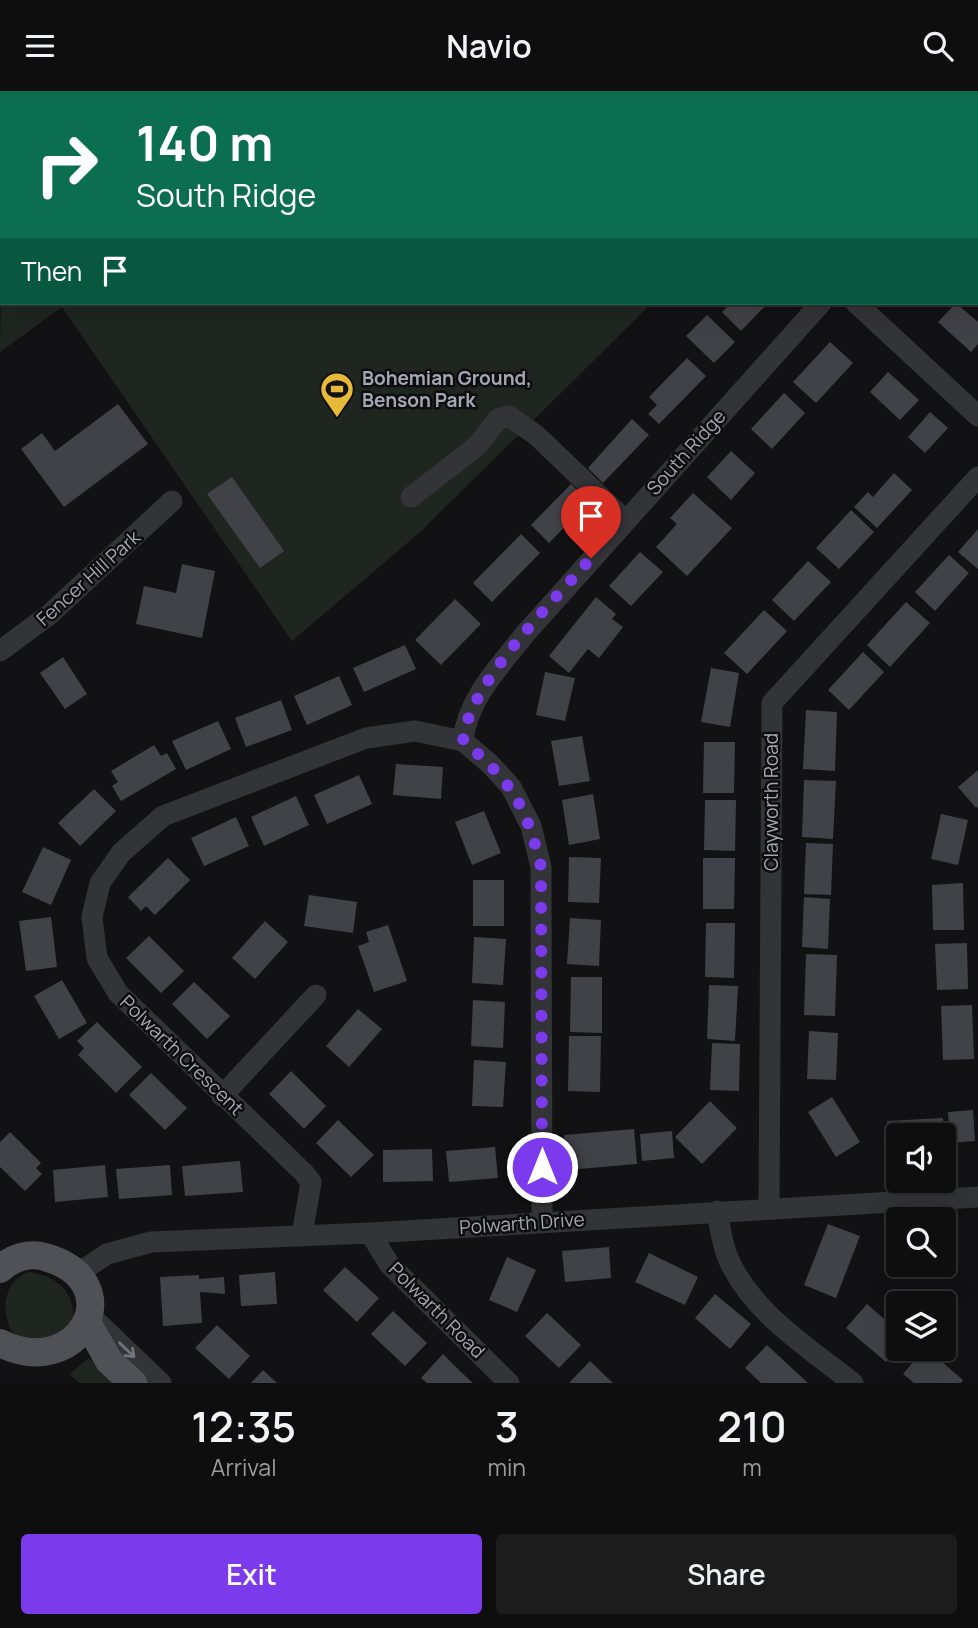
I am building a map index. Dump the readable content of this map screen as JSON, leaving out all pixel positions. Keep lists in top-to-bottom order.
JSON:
{
  "streets": {
    "street": [
      "South Ridge",
      "Fencer Hill Park",
      "Clayworth Road",
      "Polwarth Crescent",
      "Polwarth Drive",
      "Polwarth Road"
    ]
  },
  "crossings": [
    ["South Ridge", "Polwarth Crescent"],
    ["Clayworth Road", "Polwarth Drive"],
    ["Polwarth Crescent", "Polwarth Drive"],
    ["Polwarth Drive", "Polwarth Road"]
  ],
  "places": {
    "sports": ["Bohemian Ground, Benson Park"]
  },
  "page": {
    "header": "Navio",
    "turn": ["140 m", "South Ridge"],
    "then": "Then",
    "eta": [
      "12:35",
      "Arrival",
      "3",
      "min",
      "210",
      "m"
    ],
    "buttons": ["Exit", "Share"]
  }
}
